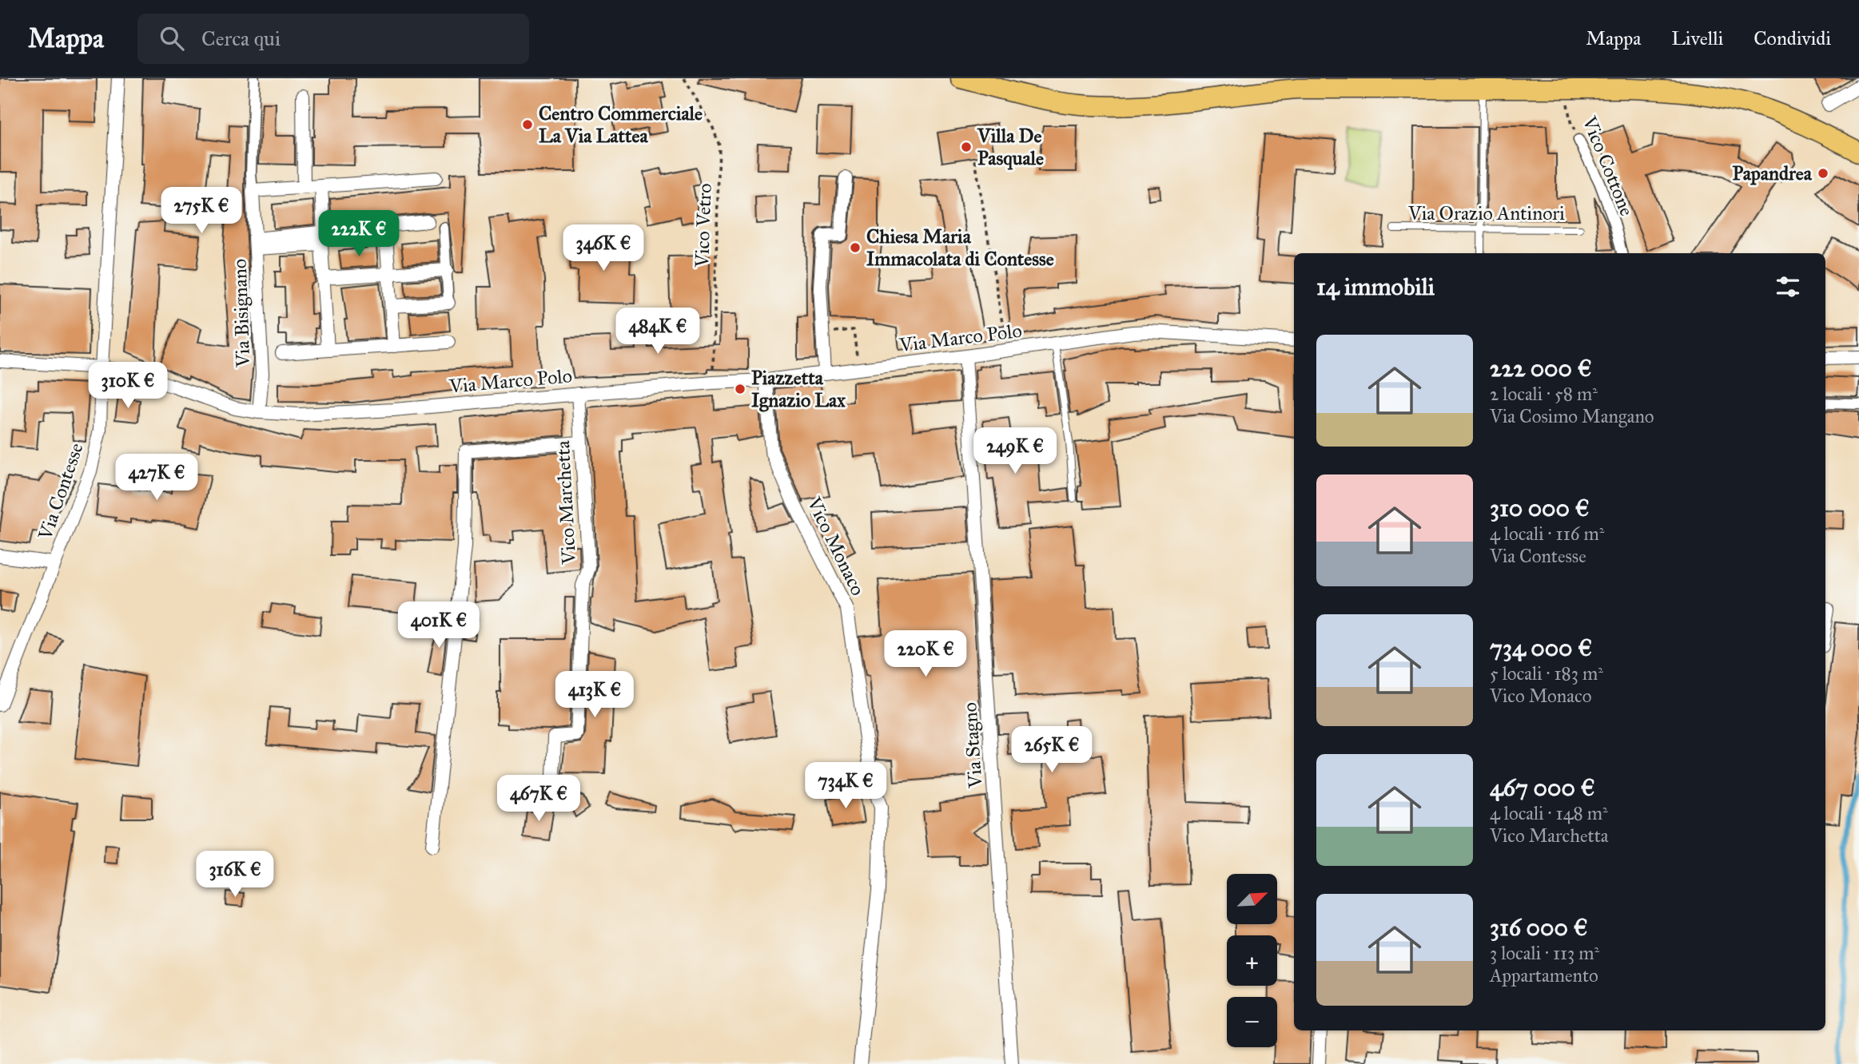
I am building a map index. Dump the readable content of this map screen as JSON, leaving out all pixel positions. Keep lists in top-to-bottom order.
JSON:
{
  "streets": {
    "street": [
      "Vico Cottone",
      "Via Bisignano",
      "Via Marco Polo",
      "Via Contesse",
      "Vico Marchetta",
      "Vico Monaco",
      "Via Stagno"
    ],
    "lane": ["Via Orazio Antinori"],
    "path": ["Vico Vetro"]
  },
  "crossings": [
    ["Vico Vetro", "Via Marco Polo"],
    ["Via Bisignano", "Via Marco Polo"],
    ["Via Marco Polo", "Via Contesse"],
    ["Via Marco Polo", "Vico Marchetta"],
    ["Via Marco Polo", "Vico Monaco"],
    ["Via Marco Polo", "Via Stagno"]
  ],
  "places": [
    "Centro Commerciale La Via Lattea",
    "Villa De Pasquale",
    "Papandrea",
    "Chiesa Maria Immacolata di Contesse",
    "Piazzetta Ignazio Lax"
  ],
  "north": "top right",
  "page": {
    "header": "Mappa",
    "search": "Cerca qui",
    "nav": ["Mappa", "Livelli", "Condividi"],
    "price": [
      "275K €",
      "222K €",
      "346K €",
      "484K €",
      "310K €",
      "249K €",
      "427K €",
      "401K €",
      "220K €",
      "413K €",
      "265K €",
      "734K €",
      "467K €",
      "316K €"
    ],
    "heading": "14 immobili",
    "list": [
      {
        "name": "222 000 €",
        "note": "2 locali · 58 m² · Via Cosimo Mangano"
      },
      {
        "name": "310 000 €",
        "note": "4 locali · 116 m² · Via Contesse"
      },
      {
        "name": "734 000 €",
        "note": "5 locali · 183 m² · Vico Monaco"
      },
      {
        "name": "467 000 €",
        "note": "4 locali · 148 m² · Vico Marchetta"
      },
      {
        "name": "316 000 €",
        "note": "3 locali · 113 m² · Appartamento"
      }
    ],
    "map_buttons": ["+", "−"]
  }
}
